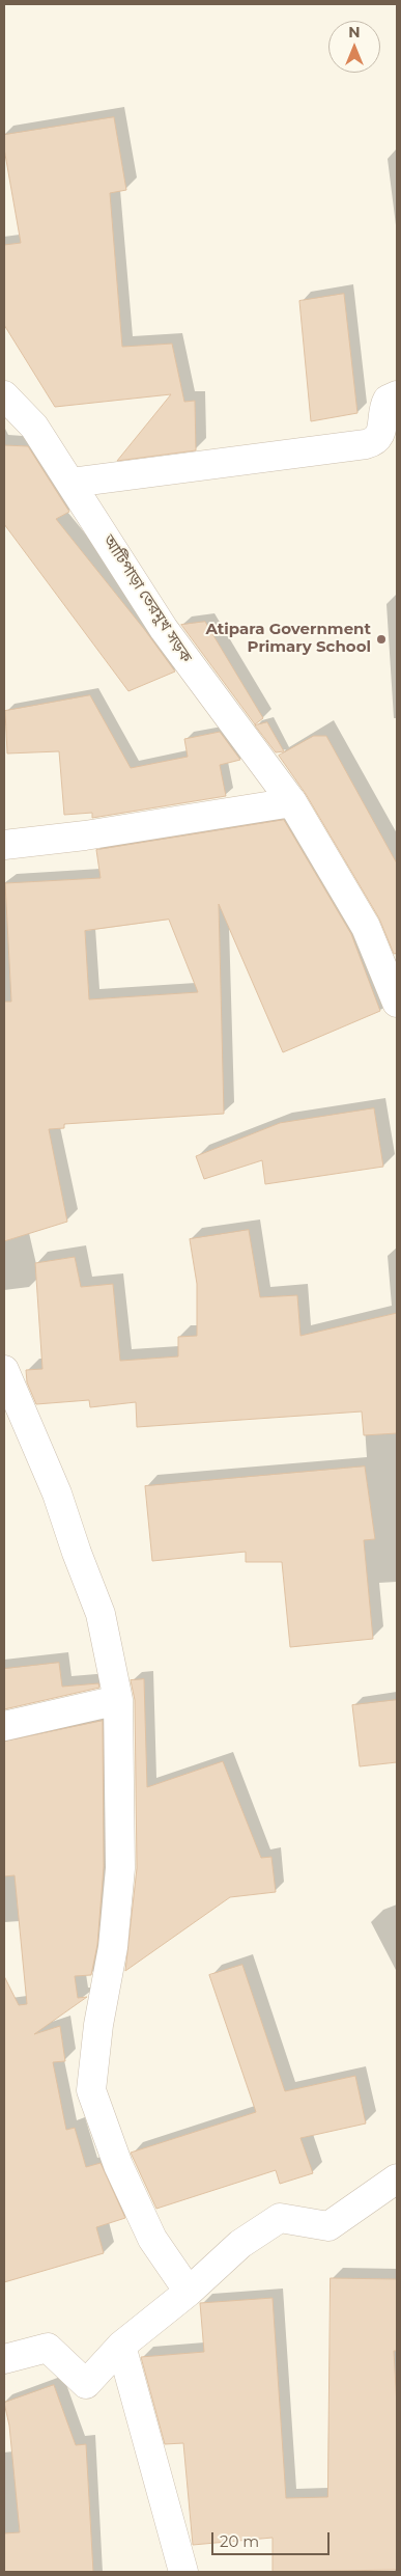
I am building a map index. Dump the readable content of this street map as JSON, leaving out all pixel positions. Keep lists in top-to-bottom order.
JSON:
{
  "streets": {
    "street": ["আটিপাড়া তেরমুখ সড়ক"]
  },
  "places": ["Atipara Government Primary School"],
  "scale_bar": "20 m",
  "north": "top"
}
